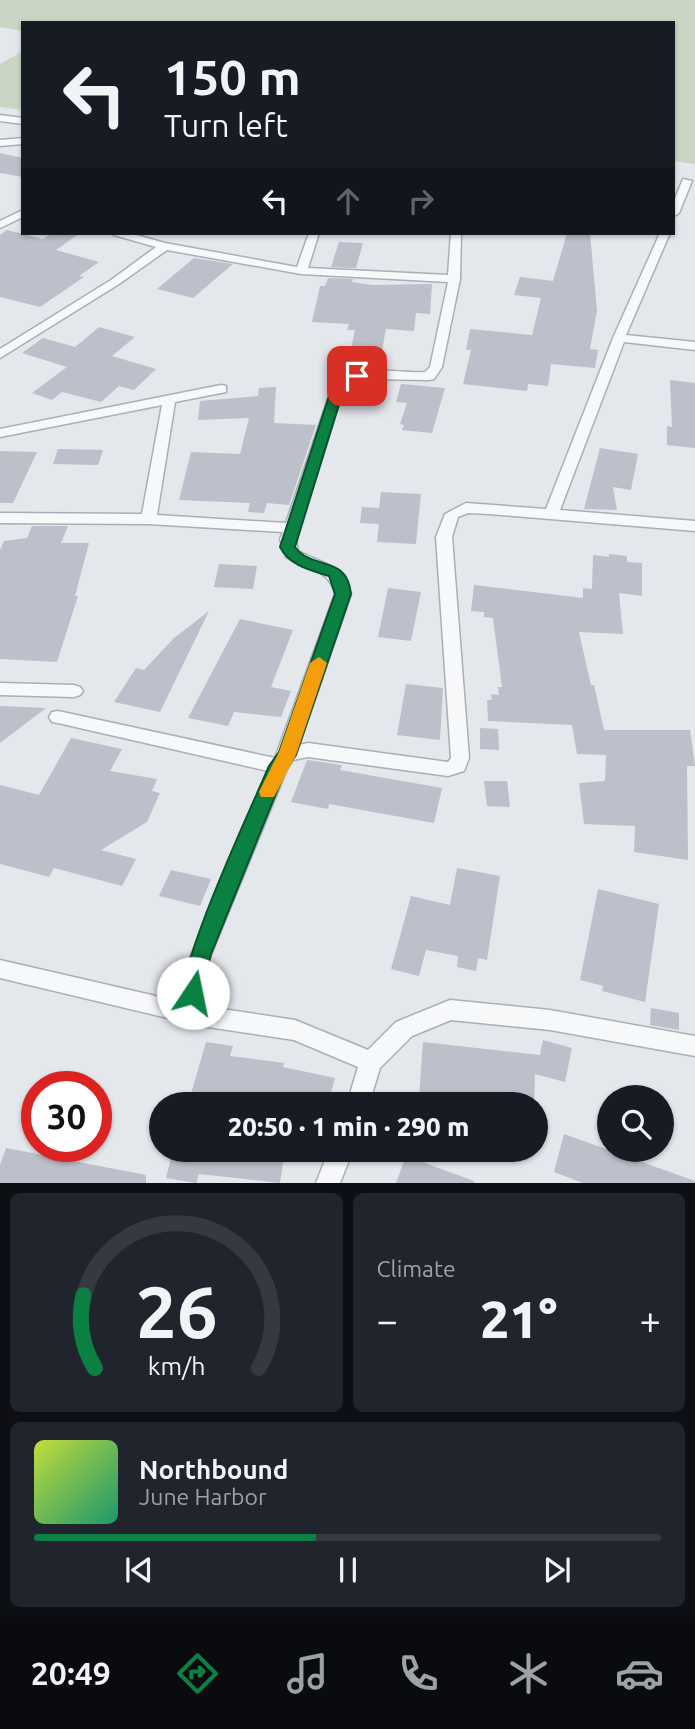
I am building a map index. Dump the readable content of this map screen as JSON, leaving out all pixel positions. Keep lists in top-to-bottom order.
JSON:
{
  "page": {
    "turn": ["150 m", "Turn left"],
    "limit": "30",
    "trip": "20:50 · 1 min · 290 m",
    "tile": "Climate",
    "heat": ["−", "21°", "+"],
    "song": ["Northbound", "June Harbor"],
    "tabs": "20:49",
    "gauge": ["26", "km/h"]
  }
}
